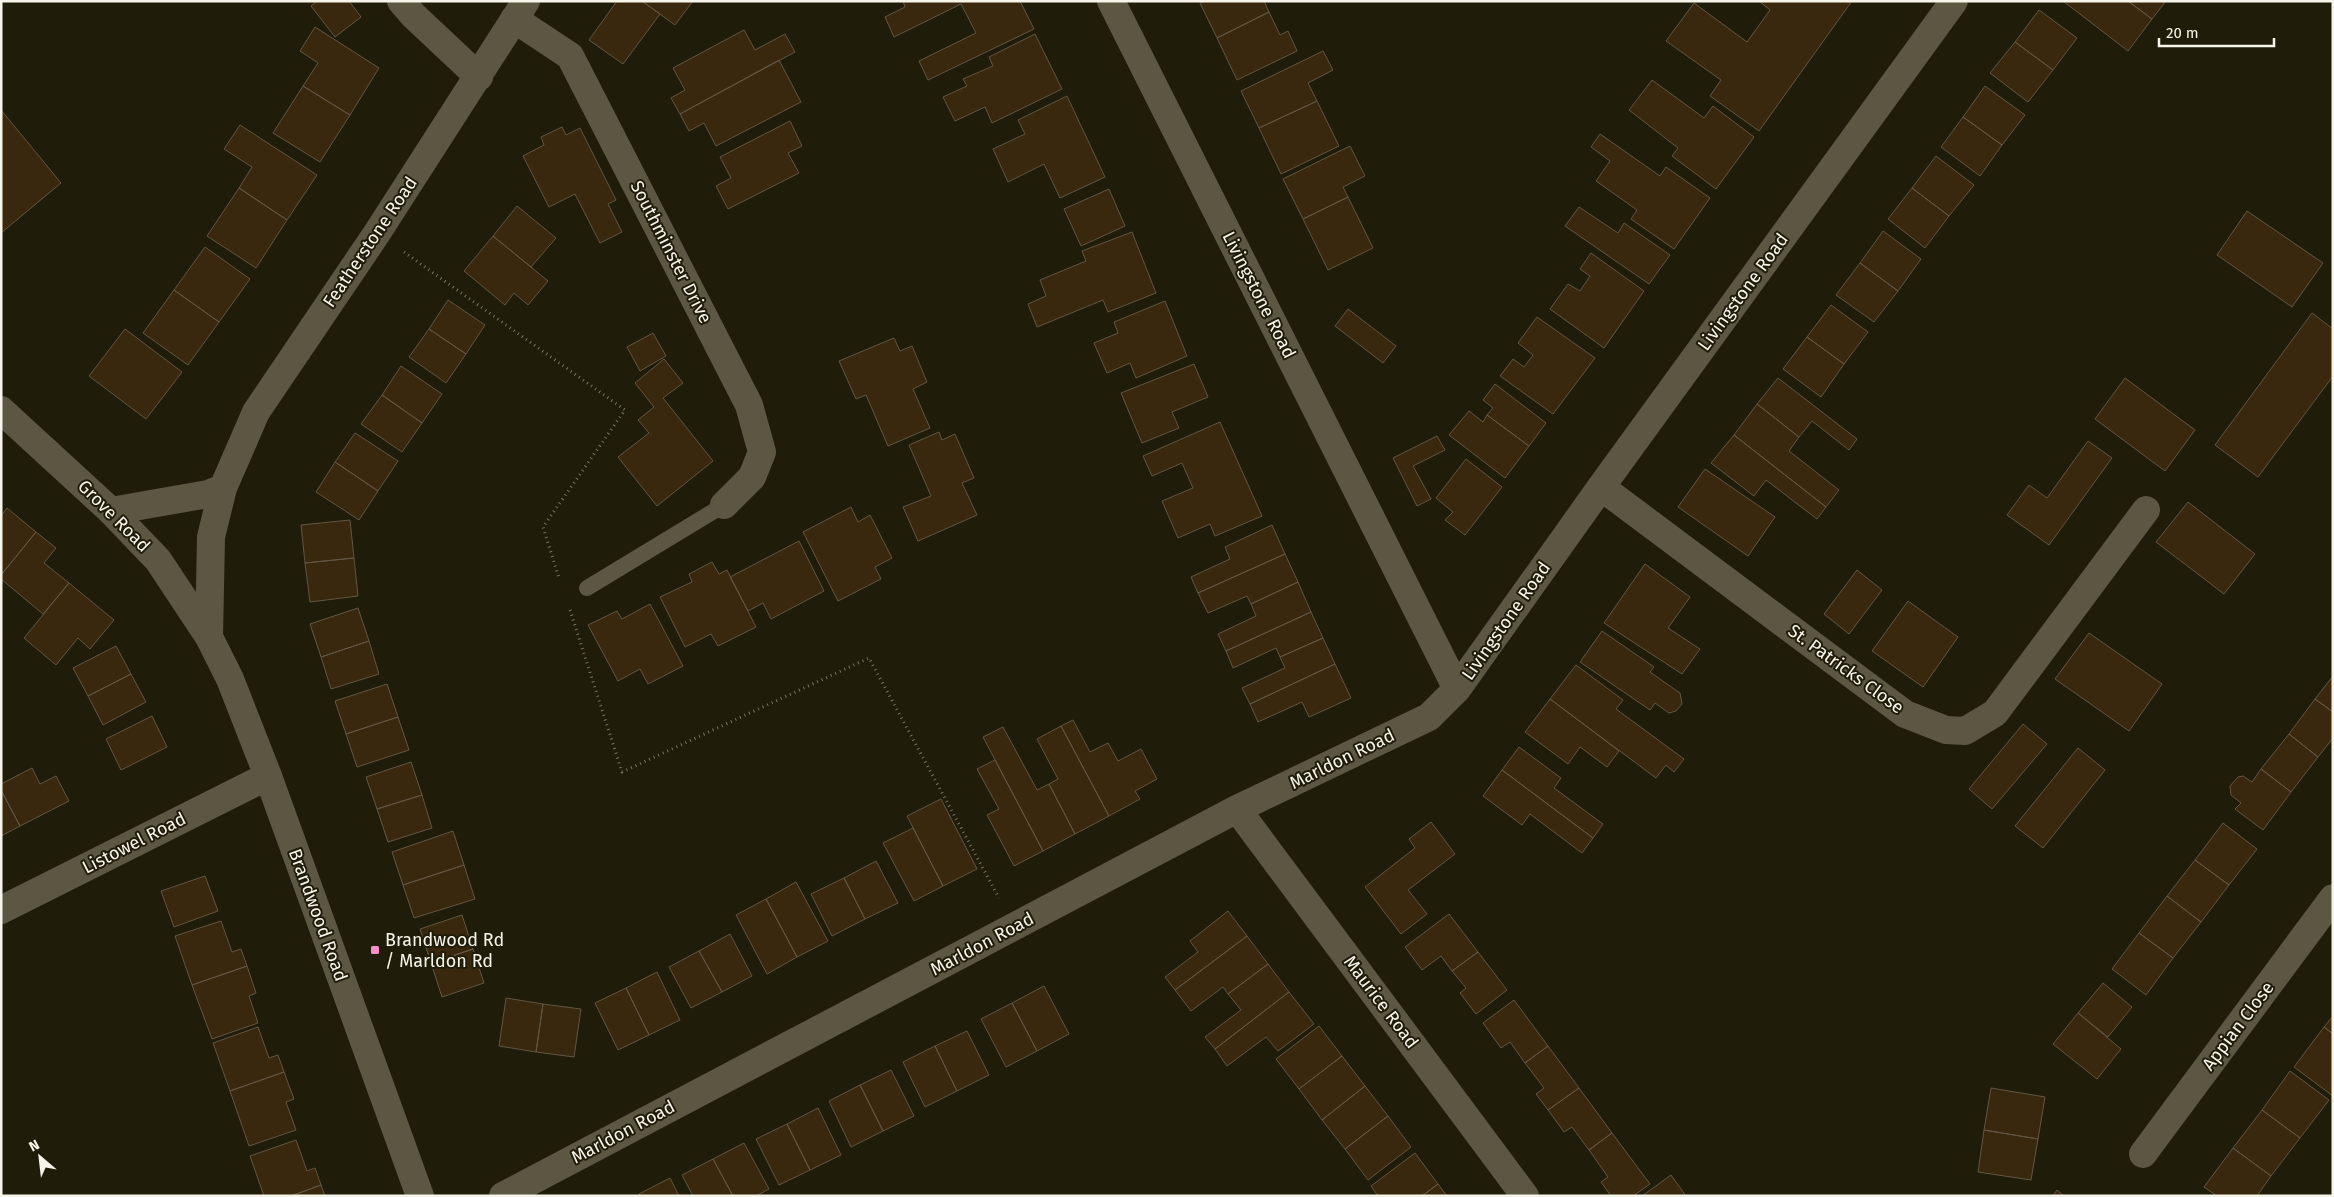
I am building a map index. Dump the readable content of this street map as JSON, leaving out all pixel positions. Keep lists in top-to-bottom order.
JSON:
{
  "streets": {
    "street": [
      "Featherstone Road",
      "Southminster Drive",
      "Livingstone Road",
      "Grove Road",
      "St. Patricks Close",
      "Marldon Road",
      "Listowel Road",
      "Brandwood Road",
      "Maurice Road",
      "Appian Close"
    ]
  },
  "crossings": [
    ["Featherstone Road", "Southminster Drive"],
    ["Featherstone Road", "Grove Road"],
    ["Featherstone Road", "Brandwood Road"],
    ["Livingstone Road", "St. Patricks Close"],
    ["Livingstone Road", "Marldon Road"],
    ["Grove Road", "Brandwood Road"],
    ["Marldon Road", "Maurice Road"],
    ["Listowel Road", "Brandwood Road"]
  ],
  "places": {
    "transit": ["Brandwood Rd / Marldon Rd"]
  },
  "scale_bar": "20 m",
  "north": "top left"
}
